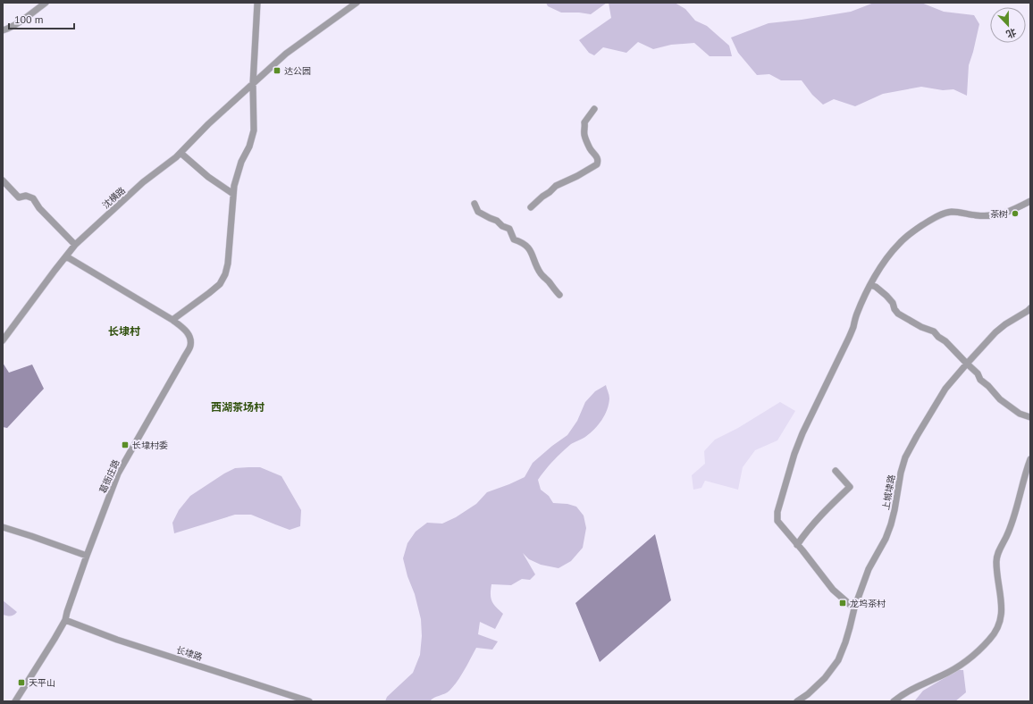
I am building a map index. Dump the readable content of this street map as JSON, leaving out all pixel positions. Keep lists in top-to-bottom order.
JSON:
{
  "streets": {
    "street": [
      "沈横路",
      "葛衙庄路",
      "上城埭路",
      "长埭路"
    ]
  },
  "crossings": [
    ["沈横路", "葛衙庄路"],
    ["葛衙庄路", "长埭路"]
  ],
  "districts": ["长埭村", "西湖茶场村"],
  "places": {
    "transit": [
      "达公园",
      "长埭村委",
      "龙坞茶村",
      "天平山"
    ],
    "other": ["茶树"]
  },
  "scale_bar": "100 m",
  "north": "bottom"
}
